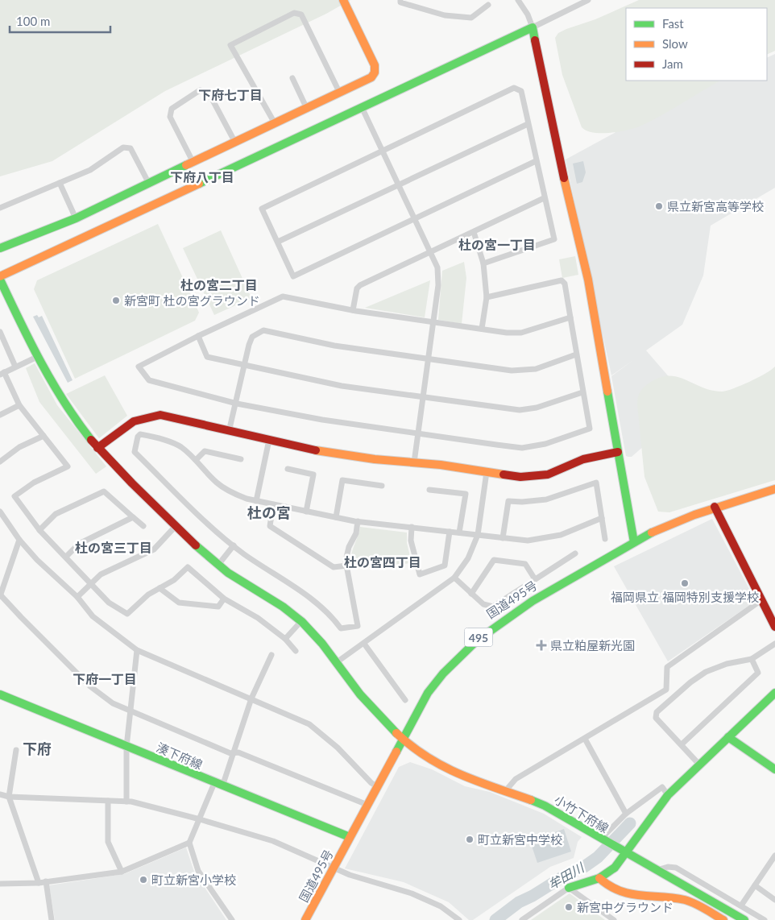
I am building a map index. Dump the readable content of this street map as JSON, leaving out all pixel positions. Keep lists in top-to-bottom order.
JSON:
{
  "streets": {
    "main road": [
      "国道495号",
      "495",
      "湊下府線",
      "小竹下府線"
    ]
  },
  "crossings": [
    ["国道495号", "湊下府線"],
    ["国道495号", "小竹下府線"]
  ],
  "districts": [
    "下府七丁目",
    "下府八丁目",
    "杜の宮一丁目",
    "杜の宮二丁目",
    "杜の宮",
    "杜の宮三丁目",
    "杜の宮四丁目",
    "下府一丁目",
    "下府"
  ],
  "water": ["牟田川"],
  "places": {
    "other": [
      "県立新宮高等学校",
      "新宮町 杜の宮グラウンド",
      "福岡県立 福岡特別支援学校",
      "町立新宮中学校",
      "町立新宮小学校",
      "新宮中グラウンド"
    ],
    "health": ["県立粕屋新光園"]
  },
  "legend": ["Fast", "Slow", "Jam"],
  "scale_bar": "100 m"
}
